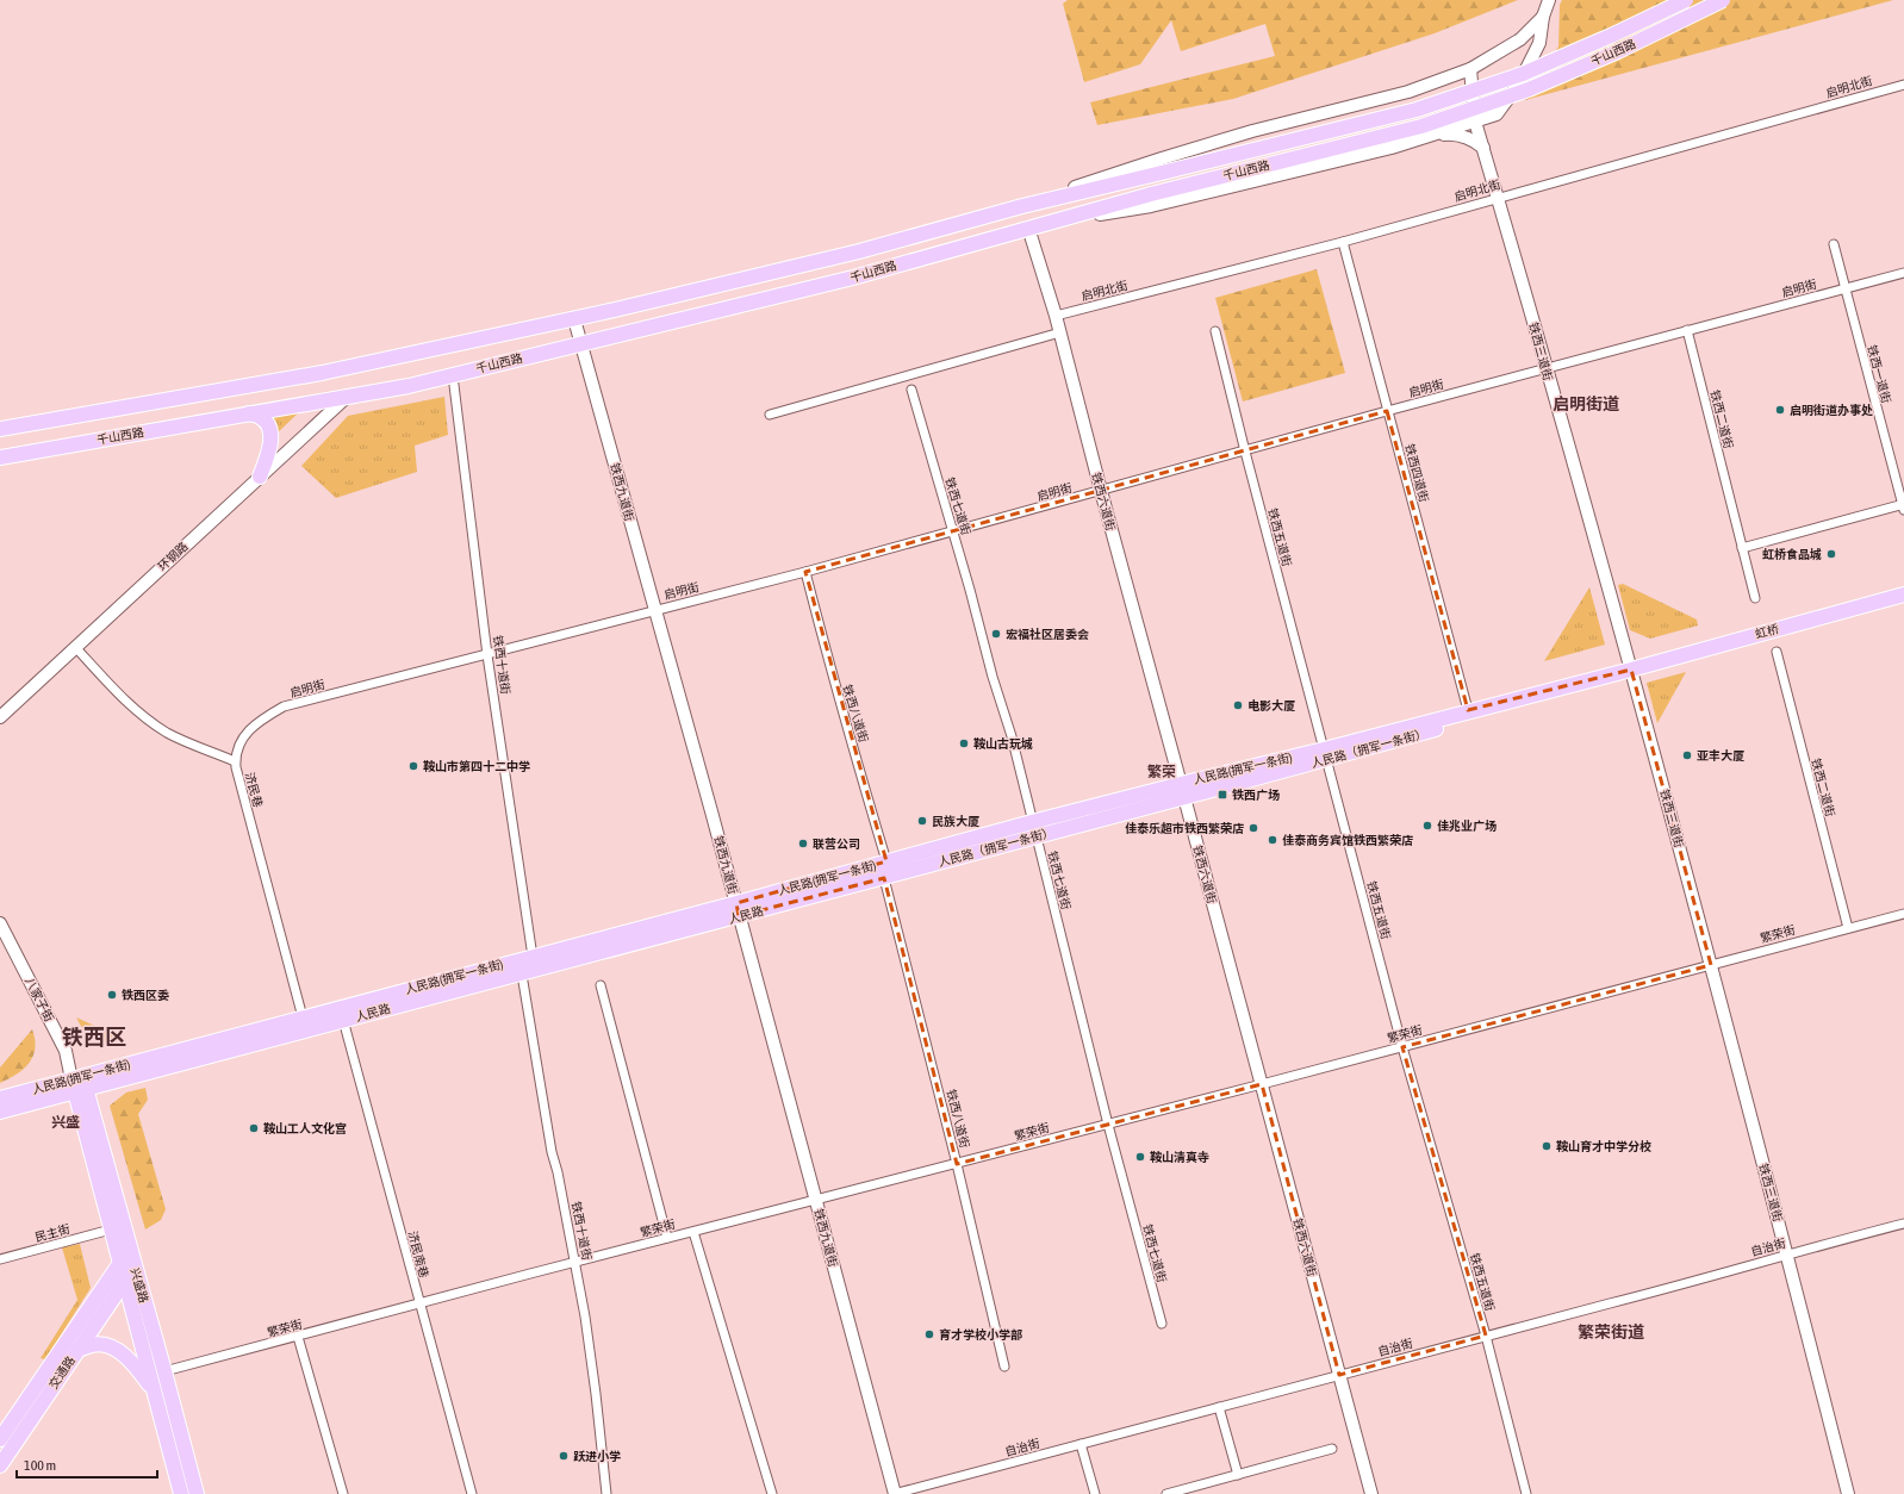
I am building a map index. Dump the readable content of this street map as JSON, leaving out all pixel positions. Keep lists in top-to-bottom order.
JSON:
{
  "streets": {
    "main road": [
      "千山西路",
      "铁西三道街",
      "铁西九道街",
      "铁西六道街",
      "环钢路",
      "虹桥",
      "人民路（拥军一条街）",
      "人民路(拥军一条街)",
      "人民路",
      "八家子街",
      "兴盛路",
      "交通路"
    ],
    "street": [
      "启明北街",
      "启明街",
      "铁西一道街",
      "铁西二道街",
      "铁西四道街",
      "铁西七道街",
      "铁西五道街",
      "铁西十道街",
      "铁西八道街",
      "济民巷",
      "繁荣街",
      "民主街",
      "自治街",
      "济民南巷"
    ]
  },
  "crossings": [
    ["千山西路", "铁西九道街"],
    ["千山西路", "铁西六道街"],
    ["千山西路", "环钢路"],
    ["千山西路", "铁西十道街"],
    ["启明北街", "铁西三道街"],
    ["启明北街", "铁西四道街"],
    ["启明北街", "铁西六道街"],
    ["启明街", "铁西三道街"],
    ["启明街", "铁西一道街"],
    ["启明街", "铁西二道街"],
    ["启明街", "铁西四道街"],
    ["启明街", "铁西九道街"],
    ["启明街", "铁西六道街"],
    ["启明街", "铁西七道街"],
    ["启明街", "铁西五道街"],
    ["启明街", "铁西十道街"],
    ["启明街", "铁西八道街"],
    ["启明街", "济民巷"],
    ["铁西三道街", "虹桥"],
    ["铁西三道街", "人民路（拥军一条街）"],
    ["铁西三道街", "人民路(拥军一条街)"],
    ["铁西三道街", "繁荣街"],
    ["铁西三道街", "自治街"],
    ["铁西二道街", "繁荣街"],
    ["铁西四道街", "人民路(拥军一条街)"],
    ["铁西九道街", "人民路(拥军一条街)"],
    ["铁西九道街", "人民路"],
    ["铁西九道街", "繁荣街"],
    ["铁西九道街", "自治街"],
    ["铁西六道街", "人民路（拥军一条街）"],
    ["铁西六道街", "人民路(拥军一条街)"],
    ["铁西六道街", "繁荣街"],
    ["铁西六道街", "自治街"],
    ["铁西七道街", "人民路（拥军一条街）"],
    ["铁西七道街", "人民路(拥军一条街)"],
    ["铁西七道街", "繁荣街"],
    ["铁西五道街", "人民路（拥军一条街）"],
    ["铁西五道街", "人民路(拥军一条街)"],
    ["铁西五道街", "繁荣街"],
    ["铁西五道街", "自治街"],
    ["环钢路", "济民巷"],
    ["虹桥", "人民路（拥军一条街）"],
    ["虹桥", "人民路(拥军一条街)"],
    ["铁西十道街", "人民路(拥军一条街)"],
    ["铁西十道街", "人民路"],
    ["铁西十道街", "繁荣街"],
    ["铁西八道街", "人民路（拥军一条街）"],
    ["铁西八道街", "人民路(拥军一条街)"],
    ["铁西八道街", "人民路"],
    ["铁西八道街", "繁荣街"],
    ["人民路（拥军一条街）", "人民路(拥军一条街)"],
    ["人民路（拥军一条街）", "人民路"],
    ["人民路(拥军一条街)", "济民巷"],
    ["人民路(拥军一条街)", "人民路"],
    ["人民路(拥军一条街)", "八家子街"],
    ["人民路(拥军一条街)", "兴盛路"],
    ["人民路", "八家子街"],
    ["人民路", "济民南巷"],
    ["人民路", "兴盛路"],
    ["繁荣街", "济民南巷"],
    ["繁荣街", "兴盛路"],
    ["八家子街", "兴盛路"],
    ["民主街", "兴盛路"],
    ["兴盛路", "交通路"]
  ],
  "districts": [
    "启明街道",
    "繁荣",
    "铁西区",
    "兴盛",
    "繁荣街道"
  ],
  "places": {
    "other": [
      "启明街道办事处",
      "虹桥食品城",
      "宏福社区居委会",
      "电影大厦",
      "鞍山古玩城",
      "亚丰大厦",
      "鞍山市第四十二中学",
      "民族大厦",
      "佳兆业广场",
      "佳泰乐超市铁西繁荣店",
      "佳泰商务宾馆铁西繁荣店",
      "联营公司",
      "铁西区委",
      "鞍山工人文化宫",
      "鞍山育才中学分校",
      "鞍山清真寺",
      "育才学校小学部",
      "跃进小学"
    ],
    "transit": ["铁西广场"]
  },
  "scale_bar": "100 m"
}
